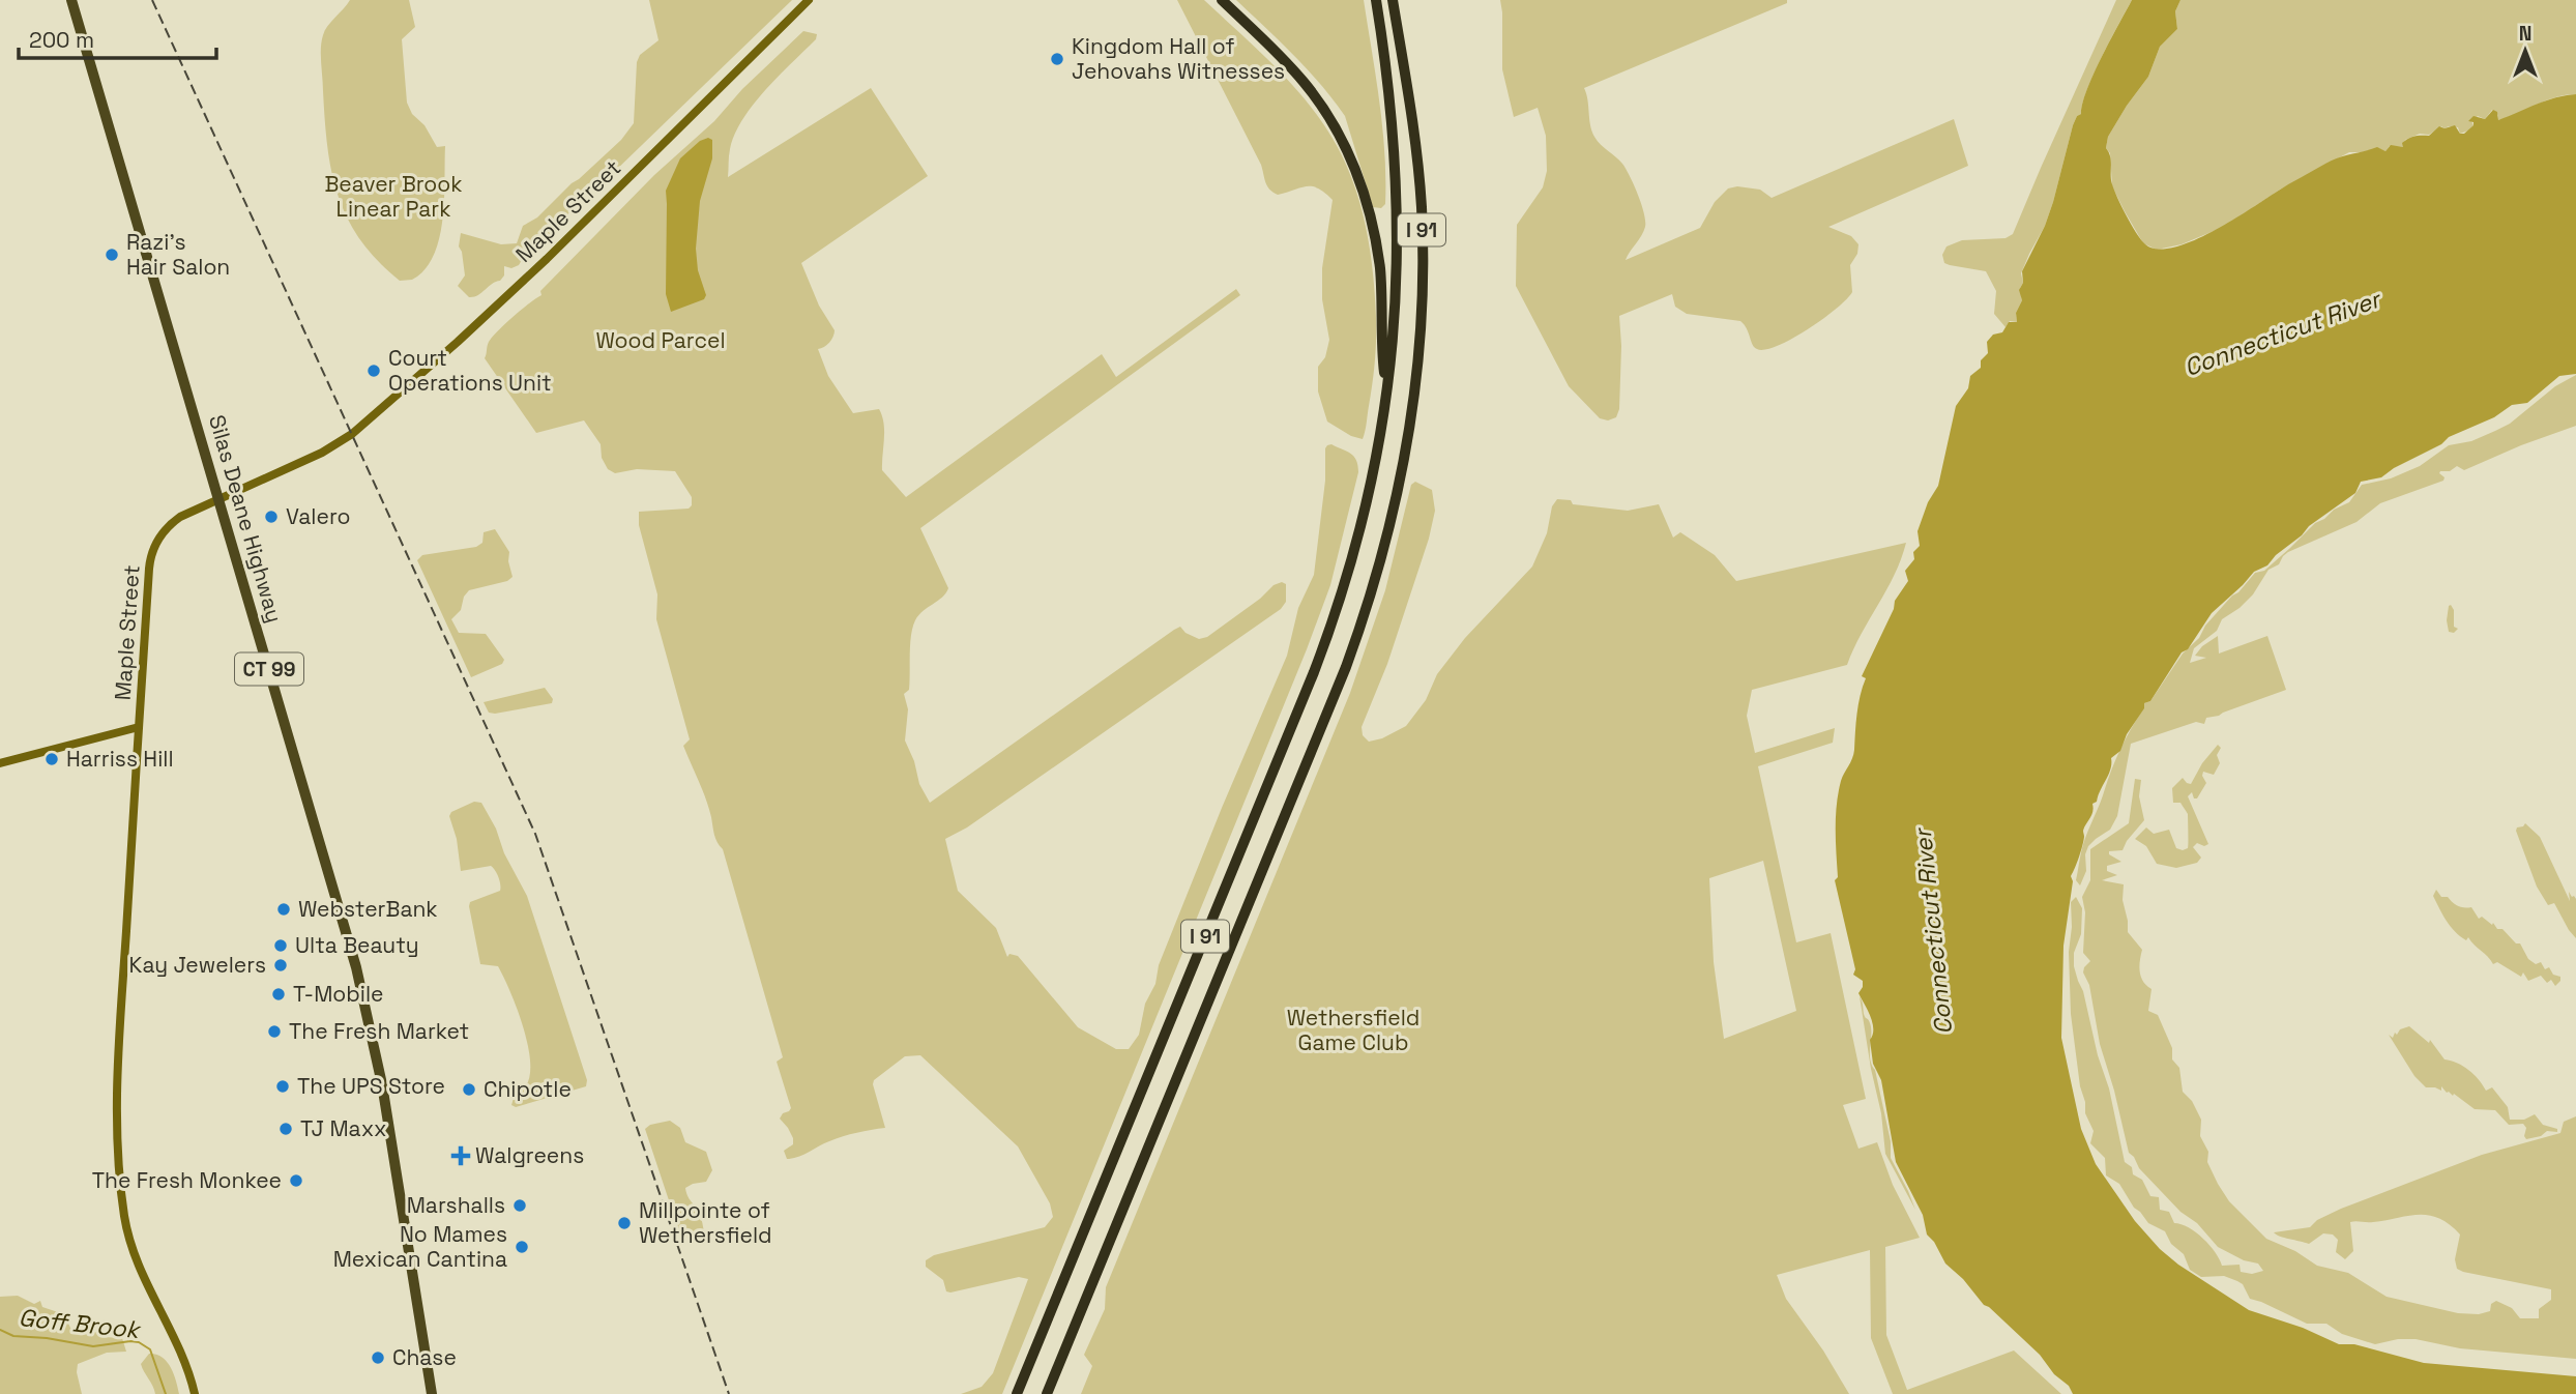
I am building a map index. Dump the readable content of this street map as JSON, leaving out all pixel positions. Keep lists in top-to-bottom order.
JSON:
{
  "streets": {
    "highway": ["I 91"],
    "main road": ["Maple Street", "Silas Deane Highway", "CT 99"]
  },
  "crossings": [
    ["Maple Street", "Silas Deane Highway"]
  ],
  "water": ["Connecticut River", "Goff Brook"],
  "parks": ["Beaver Brook Linear Park", "Wood Parcel", "Wethersfield Game Club"],
  "places": {
    "other": [
      "Kingdom Hall of Jehovahs Witnesses",
      "Razi's Hair Salon",
      "Court Operations Unit",
      "Valero",
      "Harriss Hill",
      "WebsterBank",
      "Ulta Beauty",
      "Kay Jewelers",
      "T-Mobile",
      "The Fresh Market",
      "The UPS Store",
      "Chipotle",
      "TJ Maxx",
      "The Fresh Monkee",
      "Marshalls",
      "Millpointe of Wethersfield",
      "No Mames Mexican Cantina",
      "Chase"
    ],
    "health": ["Walgreens"]
  },
  "scale_bar": "200 m",
  "north": "top"
}
